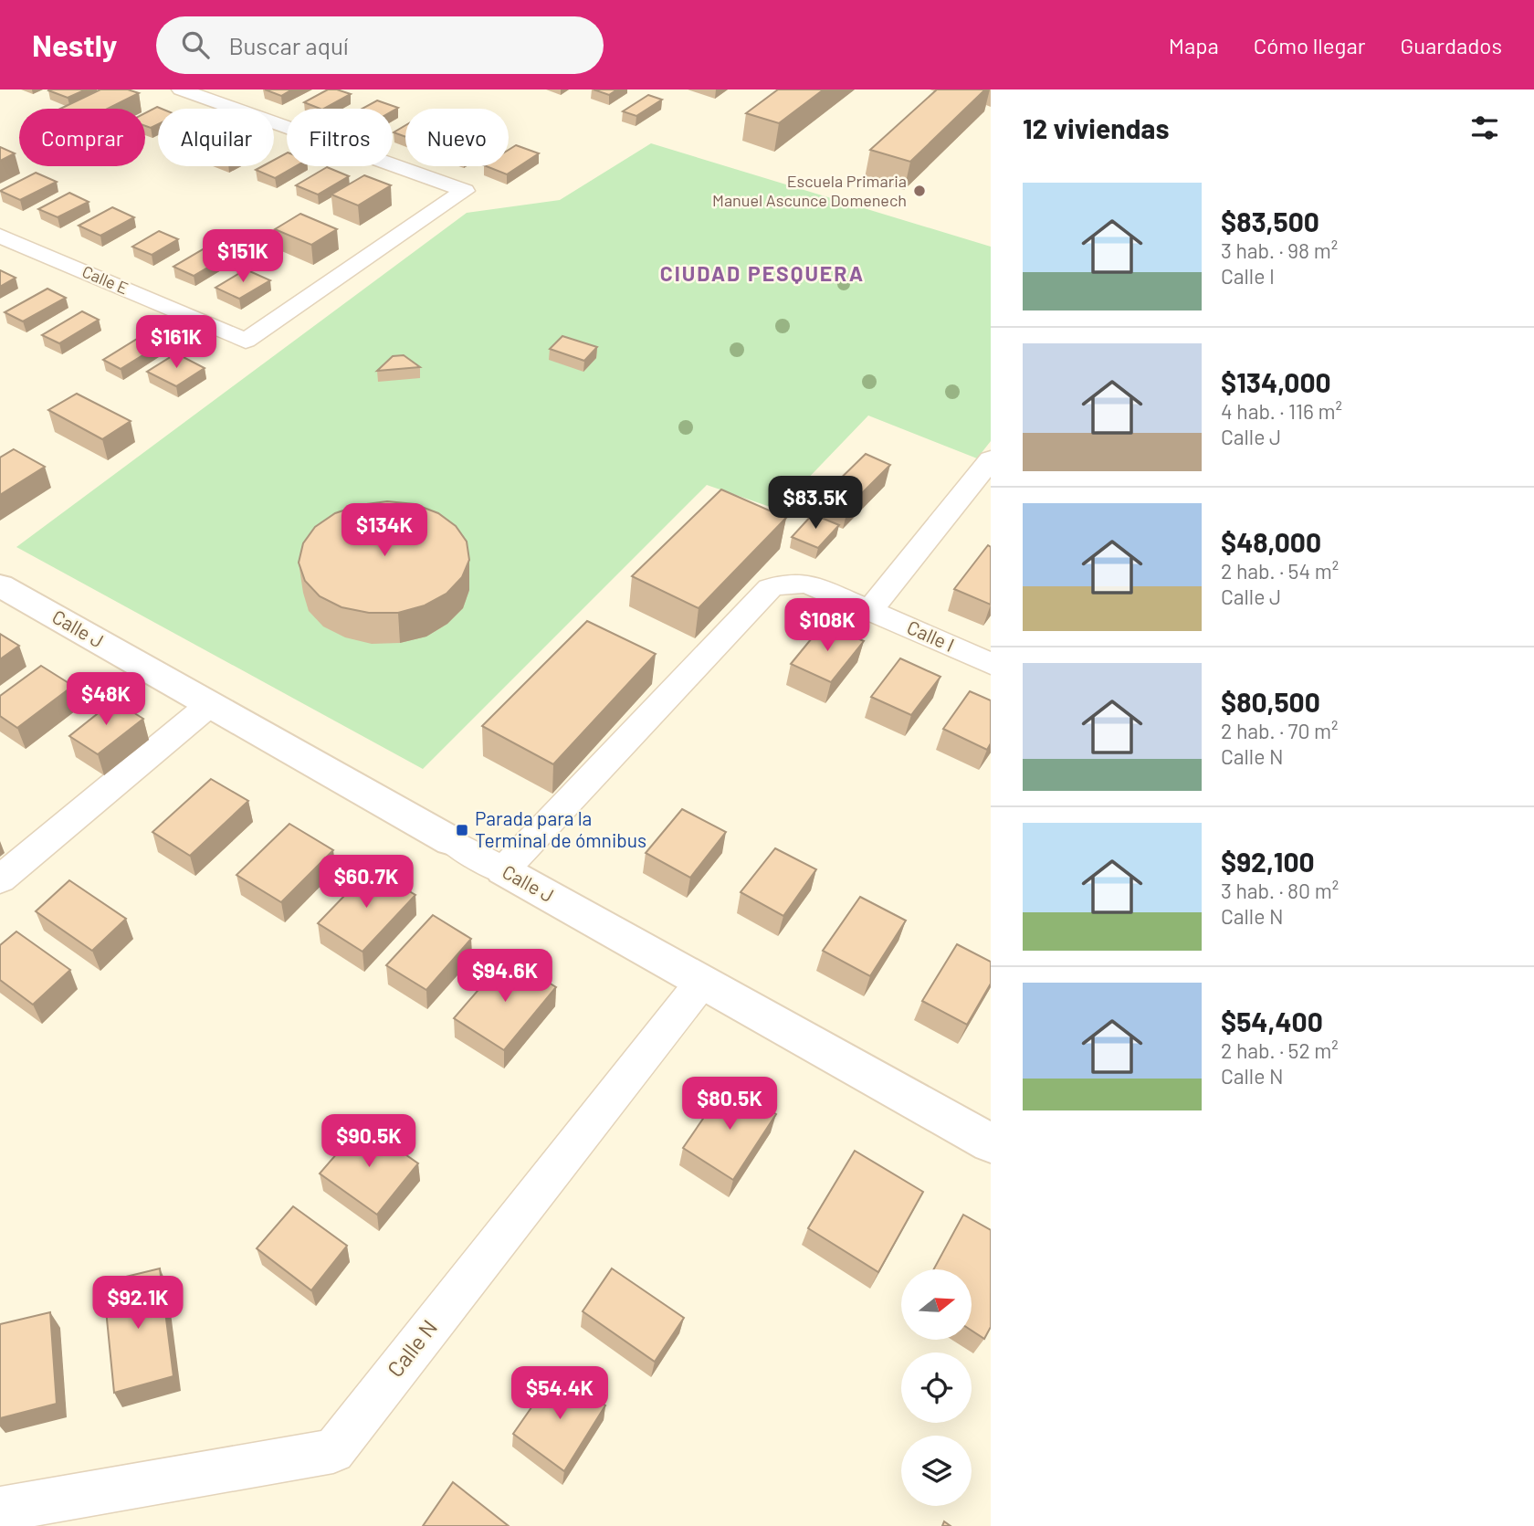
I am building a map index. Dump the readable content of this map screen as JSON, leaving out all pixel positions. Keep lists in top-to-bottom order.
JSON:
{
  "streets": {
    "street": [
      "Calle E",
      "Calle J",
      "Calle I",
      "Calle N"
    ]
  },
  "crossings": [
    ["Calle J", "Calle I"],
    ["Calle J", "Calle N"]
  ],
  "districts": ["CIUDAD PESQUERA"],
  "places": {
    "other": ["Escuela Primaria Manuel Ascunce Domenech"],
    "transit": ["Parada para la Terminal de ómnibus"]
  },
  "north": "right",
  "page": {
    "header": "Nestly",
    "search": "Buscar aquí",
    "nav": ["Mapa", "Cómo llegar", "Guardados"],
    "heading": "12 viviendas",
    "chip": [
      "Comprar",
      "Alquilar",
      "Filtros",
      "Nuevo"
    ],
    "list": [
      {
        "name": "$83,500",
        "note": "3 hab. · 98 m² · Calle I"
      },
      {
        "name": "$134,000",
        "note": "4 hab. · 116 m² · Calle J"
      },
      {
        "name": "$48,000",
        "note": "2 hab. · 54 m² · Calle J"
      },
      {
        "name": "$80,500",
        "note": "2 hab. · 70 m² · Calle N"
      },
      {
        "name": "$92,100",
        "note": "3 hab. · 80 m² · Calle N"
      },
      {
        "name": "$54,400",
        "note": "2 hab. · 52 m² · Calle N"
      }
    ],
    "price": [
      "$151K",
      "$161K",
      "$83.5K",
      "$134K",
      "$108K",
      "$48K",
      "$60.7K",
      "$94.6K",
      "$80.5K",
      "$90.5K",
      "$92.1K",
      "$54.4K"
    ]
  }
}
